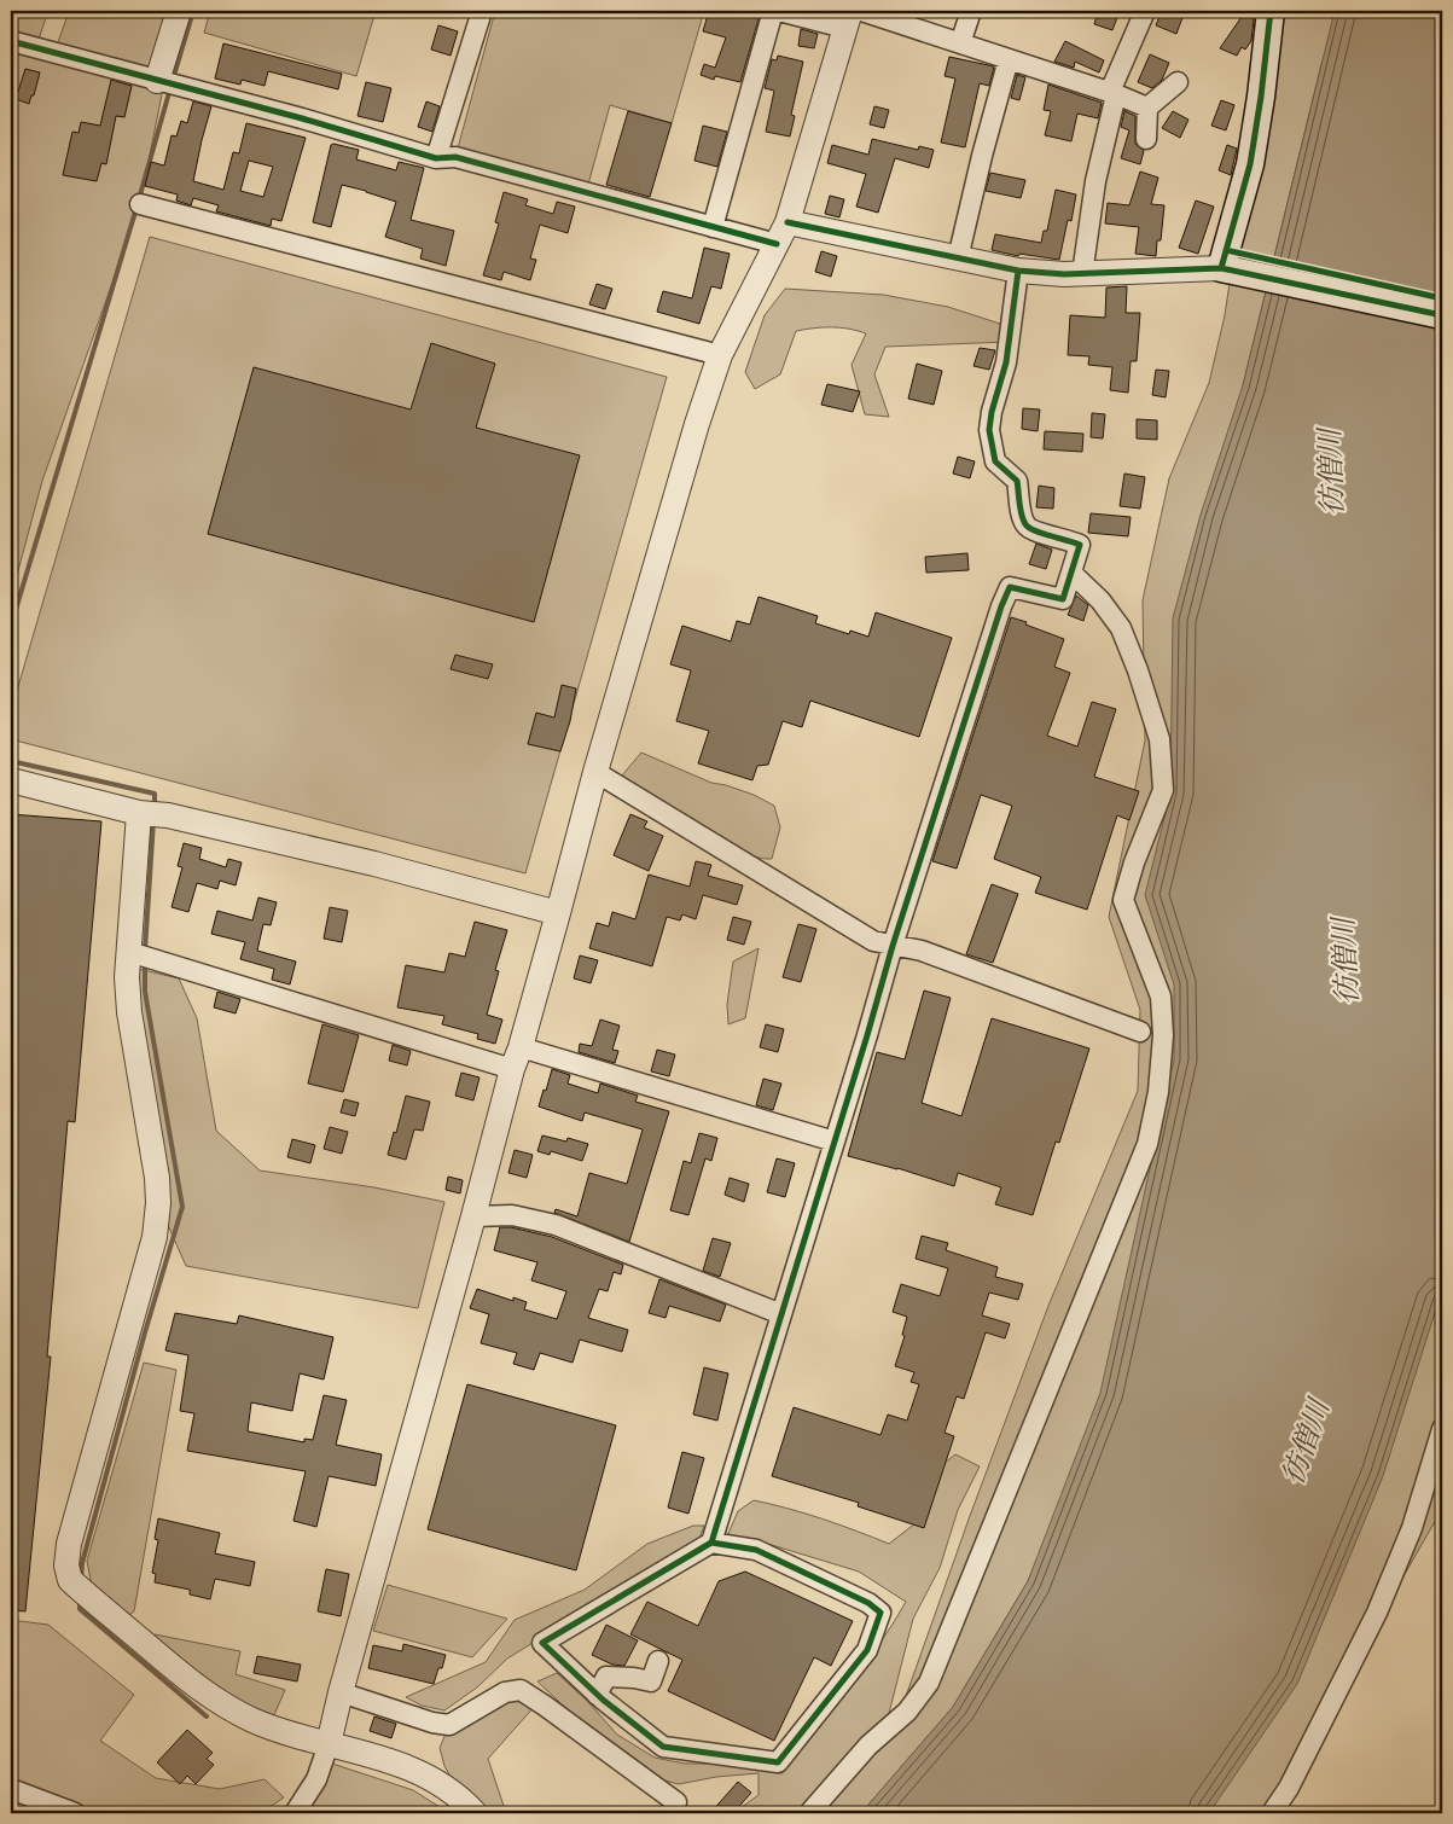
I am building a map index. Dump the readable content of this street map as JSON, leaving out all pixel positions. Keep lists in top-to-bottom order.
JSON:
{
  "water": ["彷僧川"]
}
